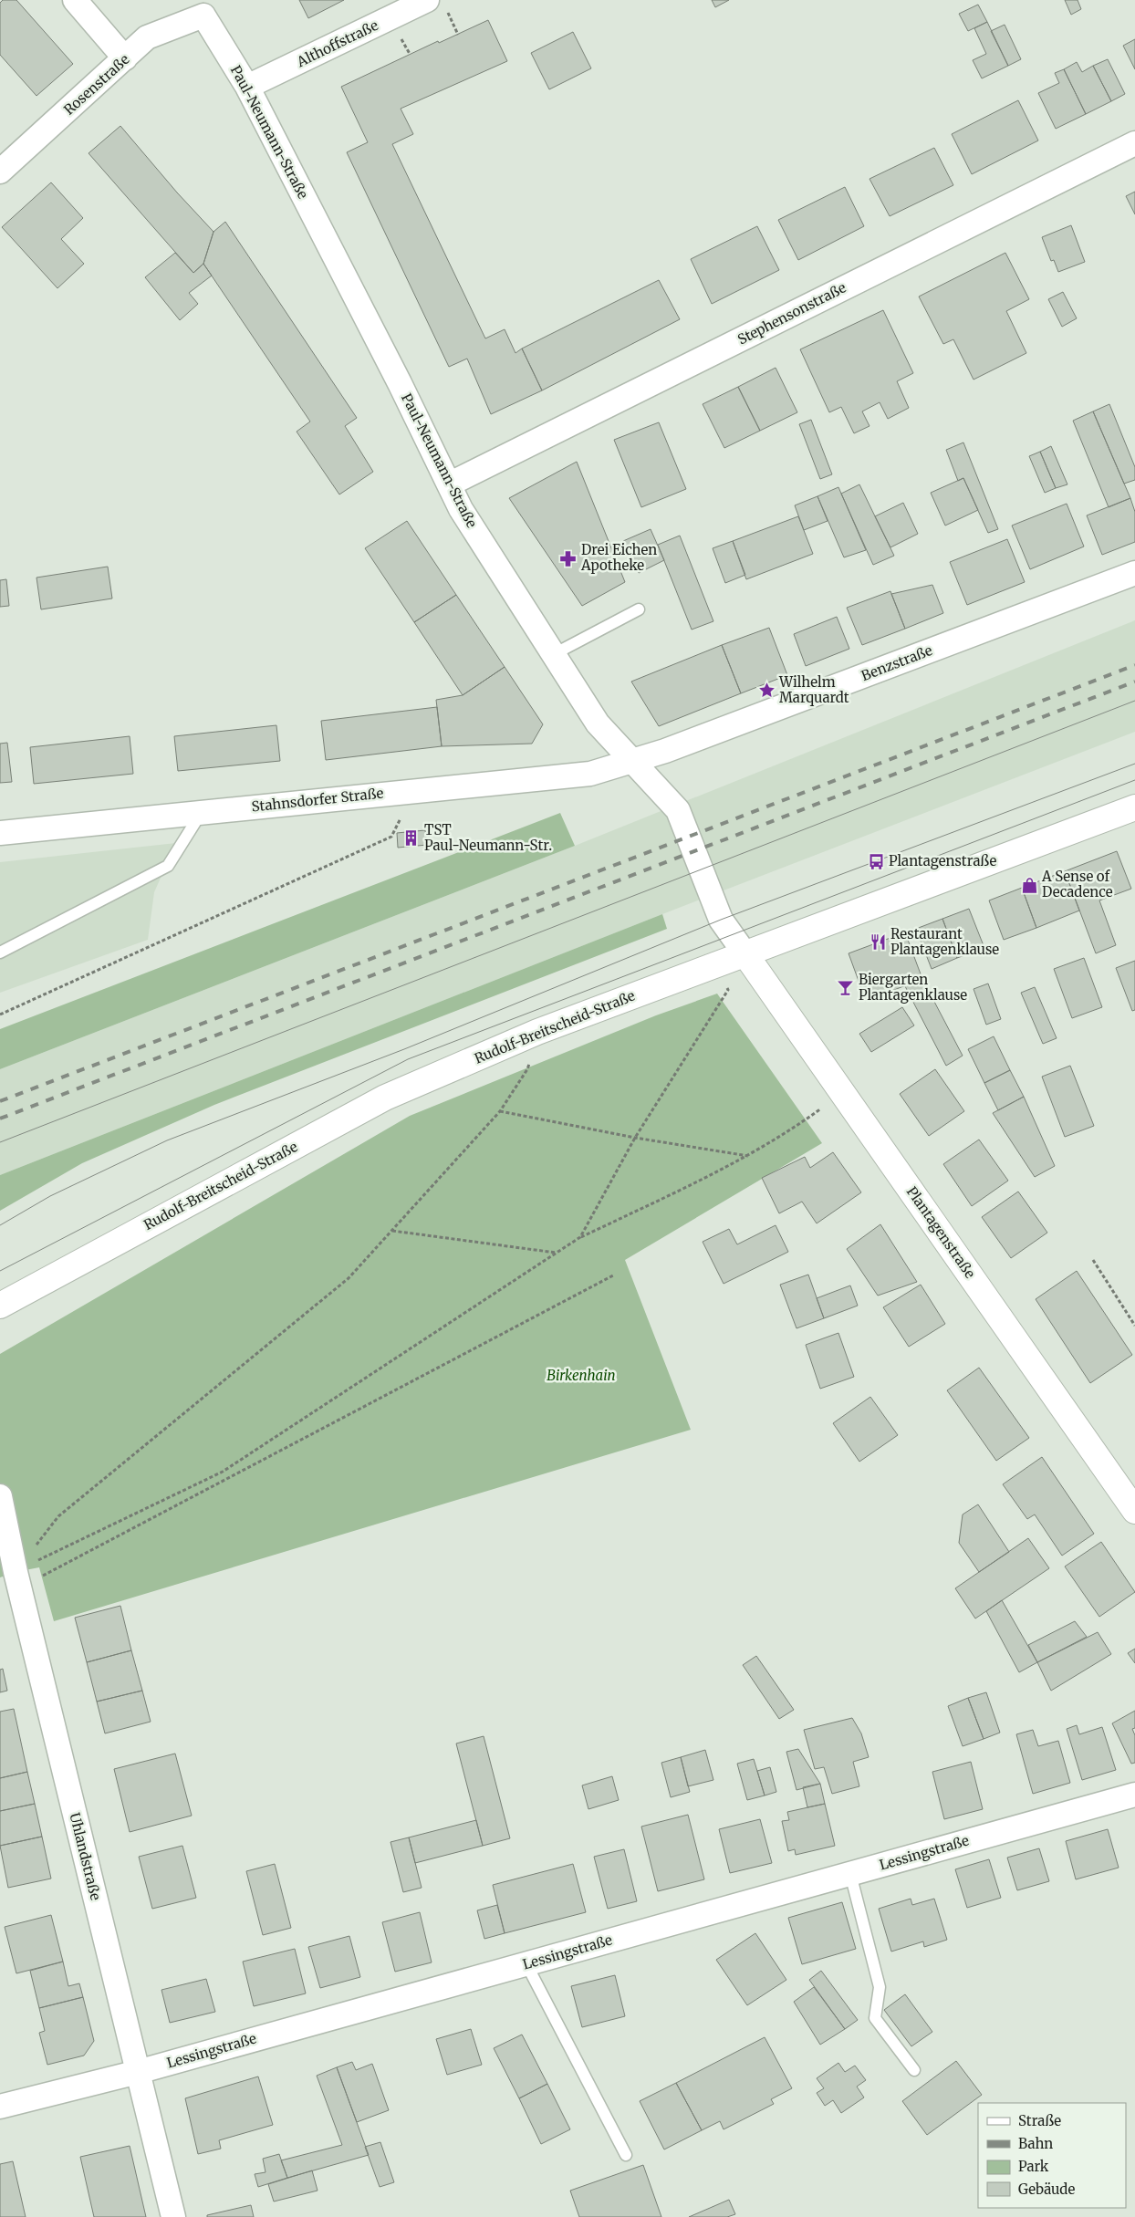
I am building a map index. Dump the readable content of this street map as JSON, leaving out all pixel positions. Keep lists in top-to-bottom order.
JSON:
{
  "streets": {
    "street": [
      "Althoffstraße",
      "Rosenstraße",
      "Paul-Neumann-Straße",
      "Stephensonstraße",
      "Benzstraße",
      "Stahnsdorfer Straße",
      "Rudolf-Breitscheid-Straße",
      "Plantagenstraße",
      "Lessingstraße",
      "Uhlandstraße"
    ]
  },
  "crossings": [
    ["Althoffstraße", "Paul-Neumann-Straße"],
    ["Rosenstraße", "Paul-Neumann-Straße"],
    ["Paul-Neumann-Straße", "Stephensonstraße"],
    ["Paul-Neumann-Straße", "Benzstraße"],
    ["Paul-Neumann-Straße", "Stahnsdorfer Straße"],
    ["Paul-Neumann-Straße", "Rudolf-Breitscheid-Straße"],
    ["Paul-Neumann-Straße", "Plantagenstraße"],
    ["Benzstraße", "Stahnsdorfer Straße"],
    ["Rudolf-Breitscheid-Straße", "Plantagenstraße"],
    ["Lessingstraße", "Uhlandstraße"]
  ],
  "parks": ["Birkenhain"],
  "places": {
    "pharmacy": ["Drei Eichen Apotheke"],
    "place": ["Wilhelm Marquardt"],
    "building": ["TST Paul-Neumann-Str."],
    "bus stop": ["Plantagenstraße"],
    "shop": ["A Sense of Decadence"],
    "restaurant": ["Restaurant Plantagenklause"],
    "bar": ["Biergarten Plantagenklause"]
  },
  "legend": [
    "Straße",
    "Bahn",
    "Park",
    "Gebäude"
  ]
}
